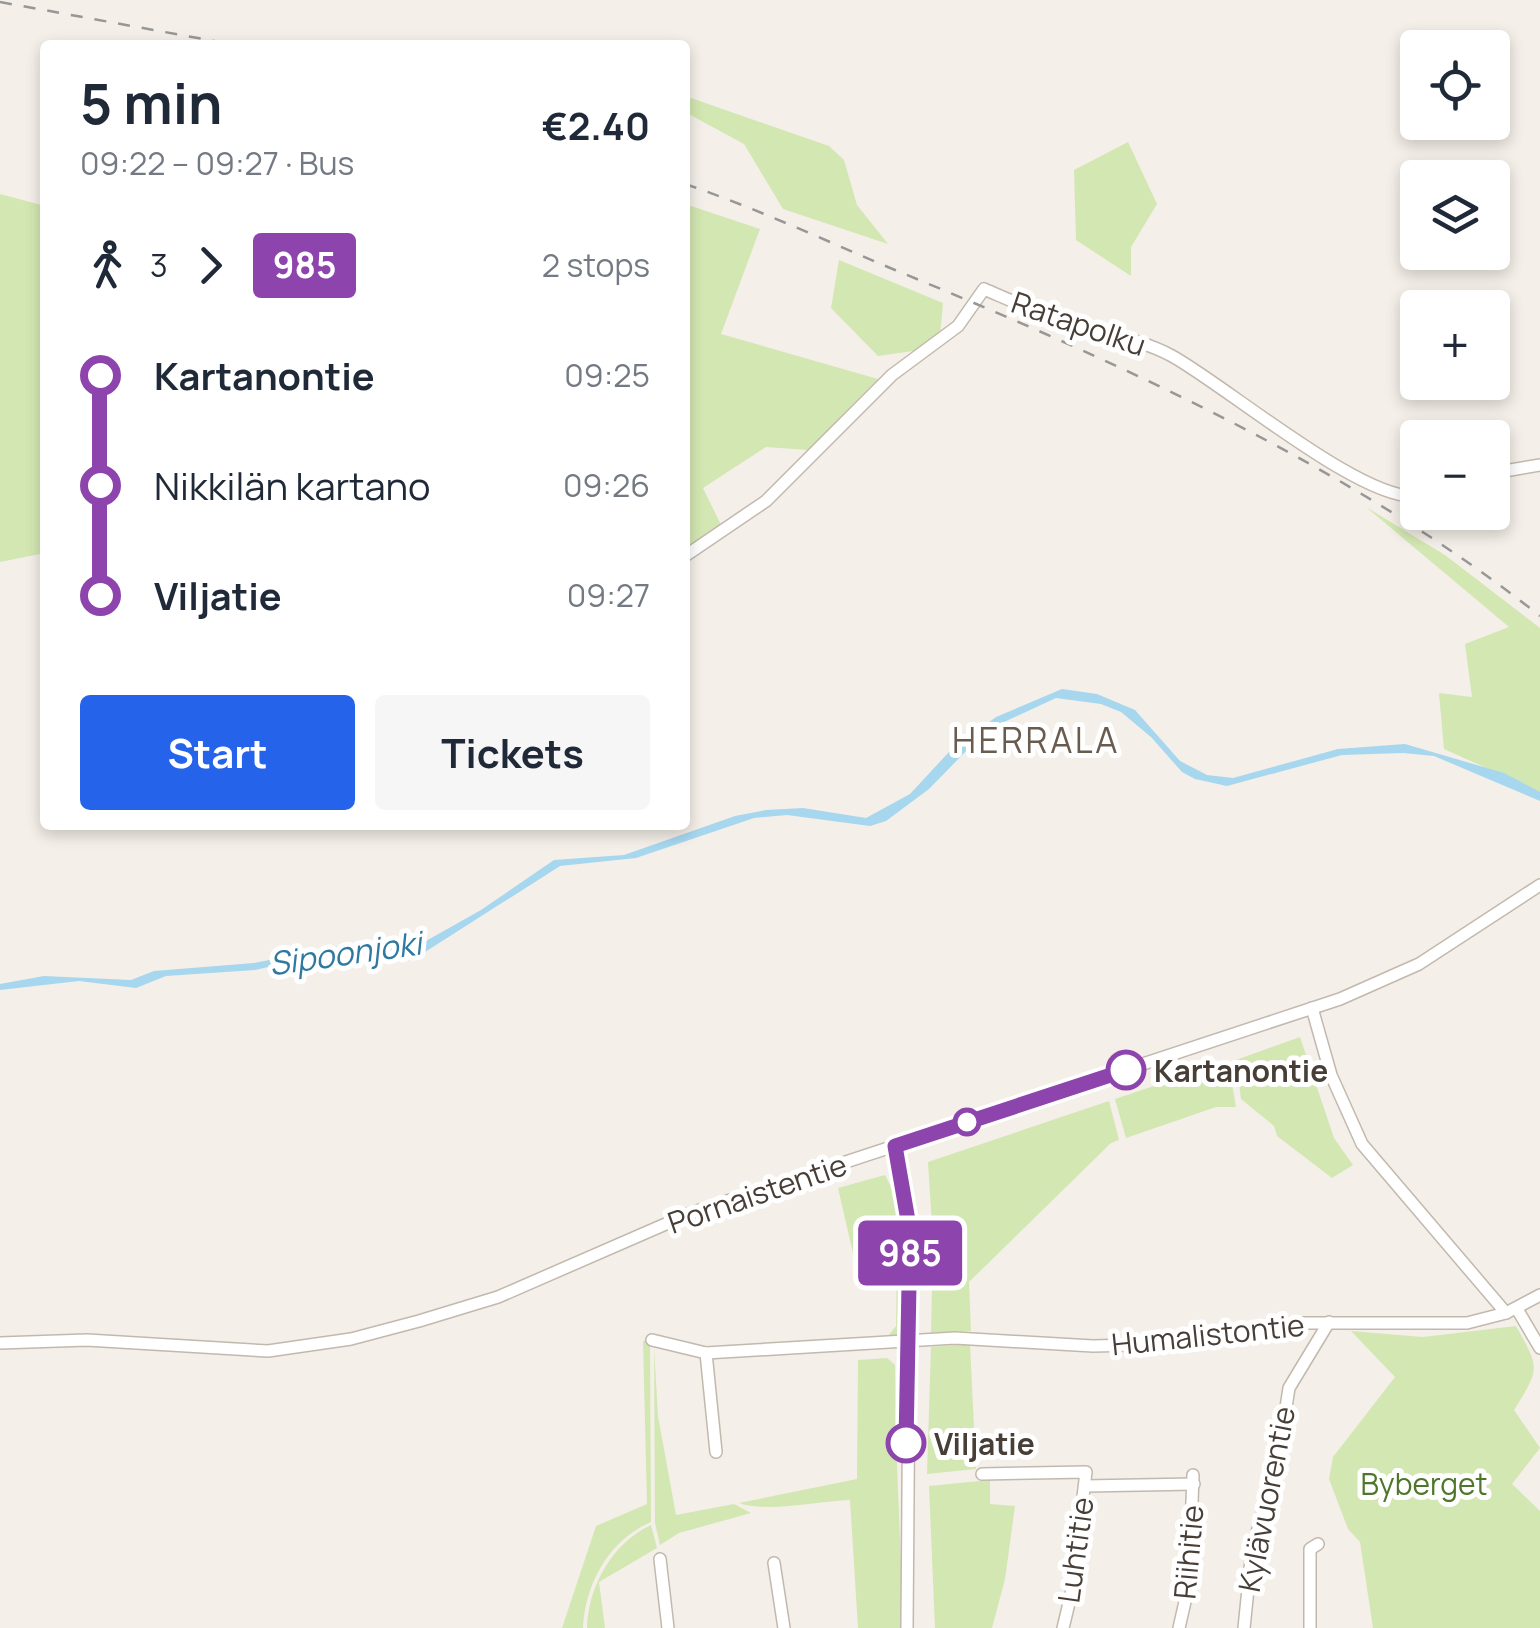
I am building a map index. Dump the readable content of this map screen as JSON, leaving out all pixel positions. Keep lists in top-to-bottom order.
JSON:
{
  "streets": {
    "street": [
      "Ratapolku",
      "Pornaistentie",
      "Humalistontie",
      "Kylävuorentie",
      "Luhtitie",
      "Riihitie"
    ]
  },
  "crossings": [
    ["Humalistontie", "Kylävuorentie"],
    ["Luhtitie", "Riihitie"]
  ],
  "districts": ["HERRALA"],
  "water": ["Sipoonjoki"],
  "parks": ["Byberget"],
  "places": ["Kartanontie", "Viljatie"],
  "lines": ["bus line 985"],
  "page": {
    "on_map": "985",
    "map_buttons": ["+", "−"],
    "heading": ["5 min", "09:22 – 09:27 · Bus", "€2.40"],
    "legs": ["3", "985", "2 stops"],
    "list": [
      {
        "name": "Kartanontie",
        "value": "09:25"
      },
      {
        "name": "Nikkilän kartano",
        "value": "09:26"
      },
      {
        "name": "Viljatie",
        "value": "09:27"
      }
    ],
    "buttons": ["Start", "Tickets"]
  }
}
